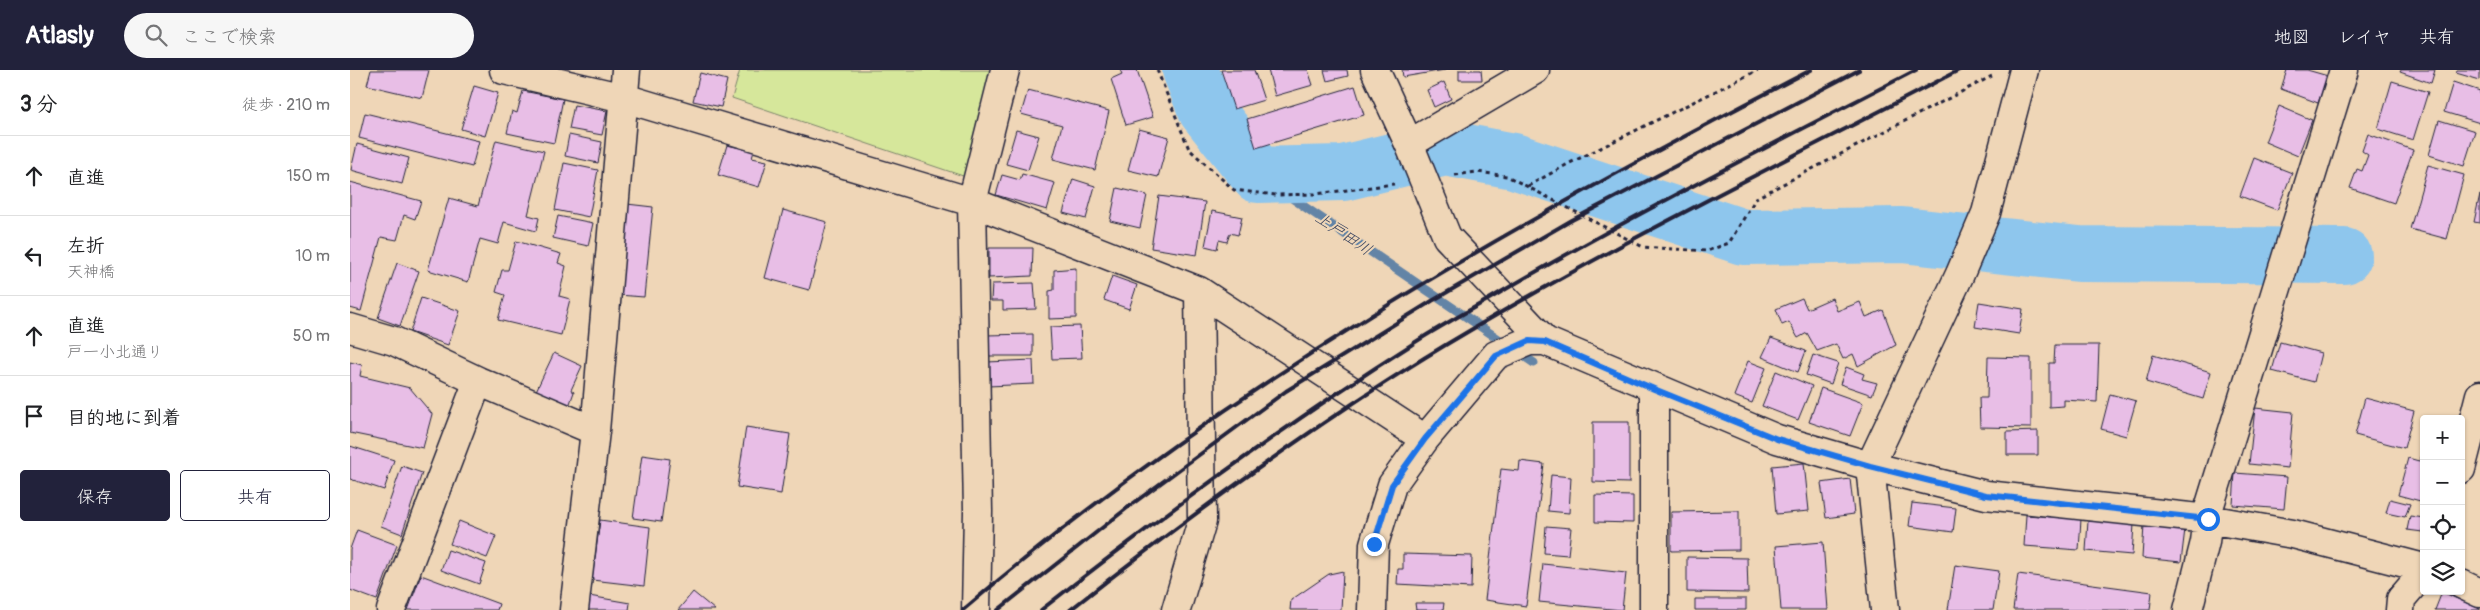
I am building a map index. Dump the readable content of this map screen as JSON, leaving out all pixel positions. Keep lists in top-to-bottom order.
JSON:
{
  "water": ["上戸田川"],
  "page": {
    "header": "Atlasly",
    "search": "ここで検索",
    "nav": ["地図", "レイヤ", "共有"],
    "heading": ["3 分", "徒歩 · 210 m"],
    "list": [
      ["直進", "150 m"],
      ["左折", "天神橋", "10 m"],
      ["直進", "戸一小北通り", "50 m"],
      "目的地に到着"
    ],
    "map_buttons": ["+", "−"],
    "buttons": ["保存", "共有"]
  }
}
